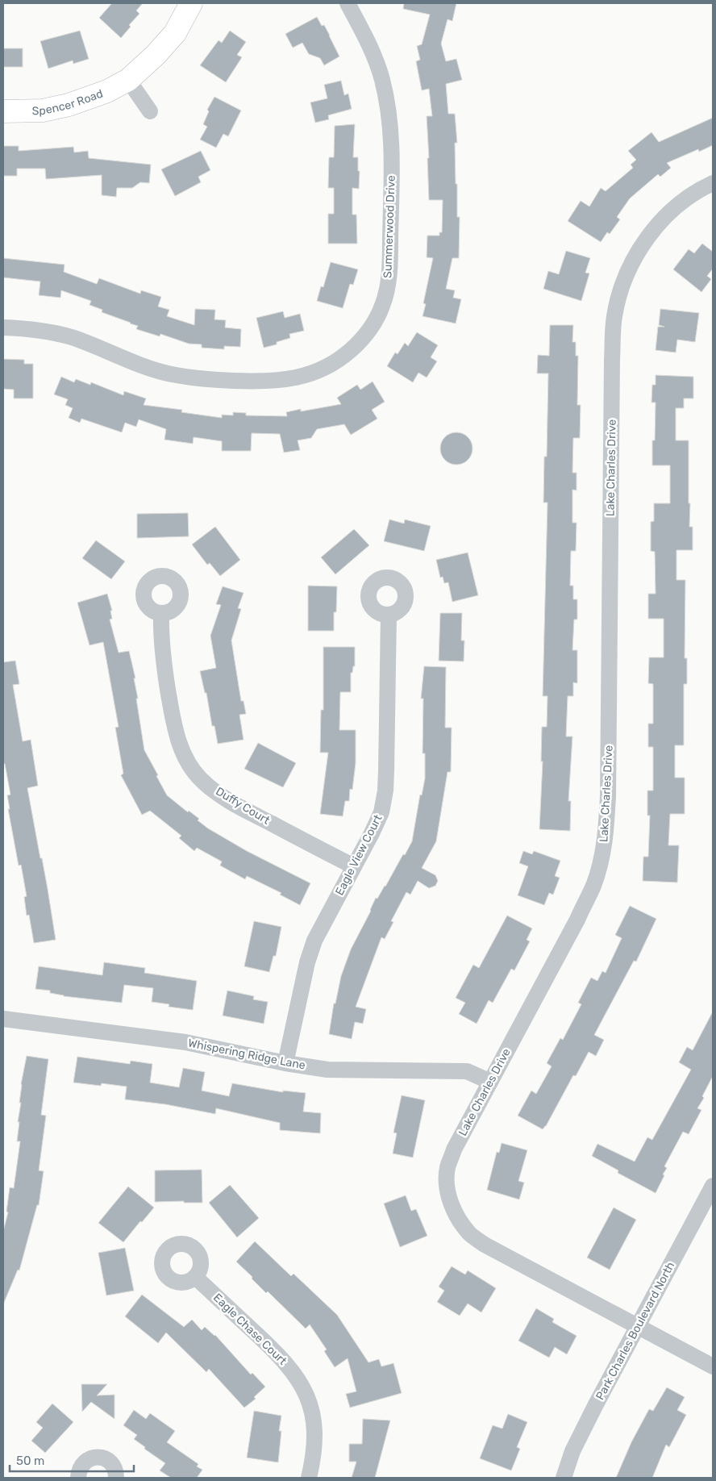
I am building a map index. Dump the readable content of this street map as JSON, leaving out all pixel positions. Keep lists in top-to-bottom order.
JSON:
{
  "streets": {
    "main road": ["Spencer Road"],
    "street": [
      "Summerwood Drive",
      "Lake Charles Drive",
      "Duffy Court",
      "Eagle View Court",
      "Whispering Ridge Lane",
      "Eagle Chase Court",
      "Park Charles Boulevard North"
    ]
  },
  "crossings": [
    ["Lake Charles Drive", "Whispering Ridge Lane"],
    ["Lake Charles Drive", "Park Charles Boulevard North"],
    ["Duffy Court", "Eagle View Court"],
    ["Eagle View Court", "Whispering Ridge Lane"]
  ],
  "scale_bar": "50 m"
}
